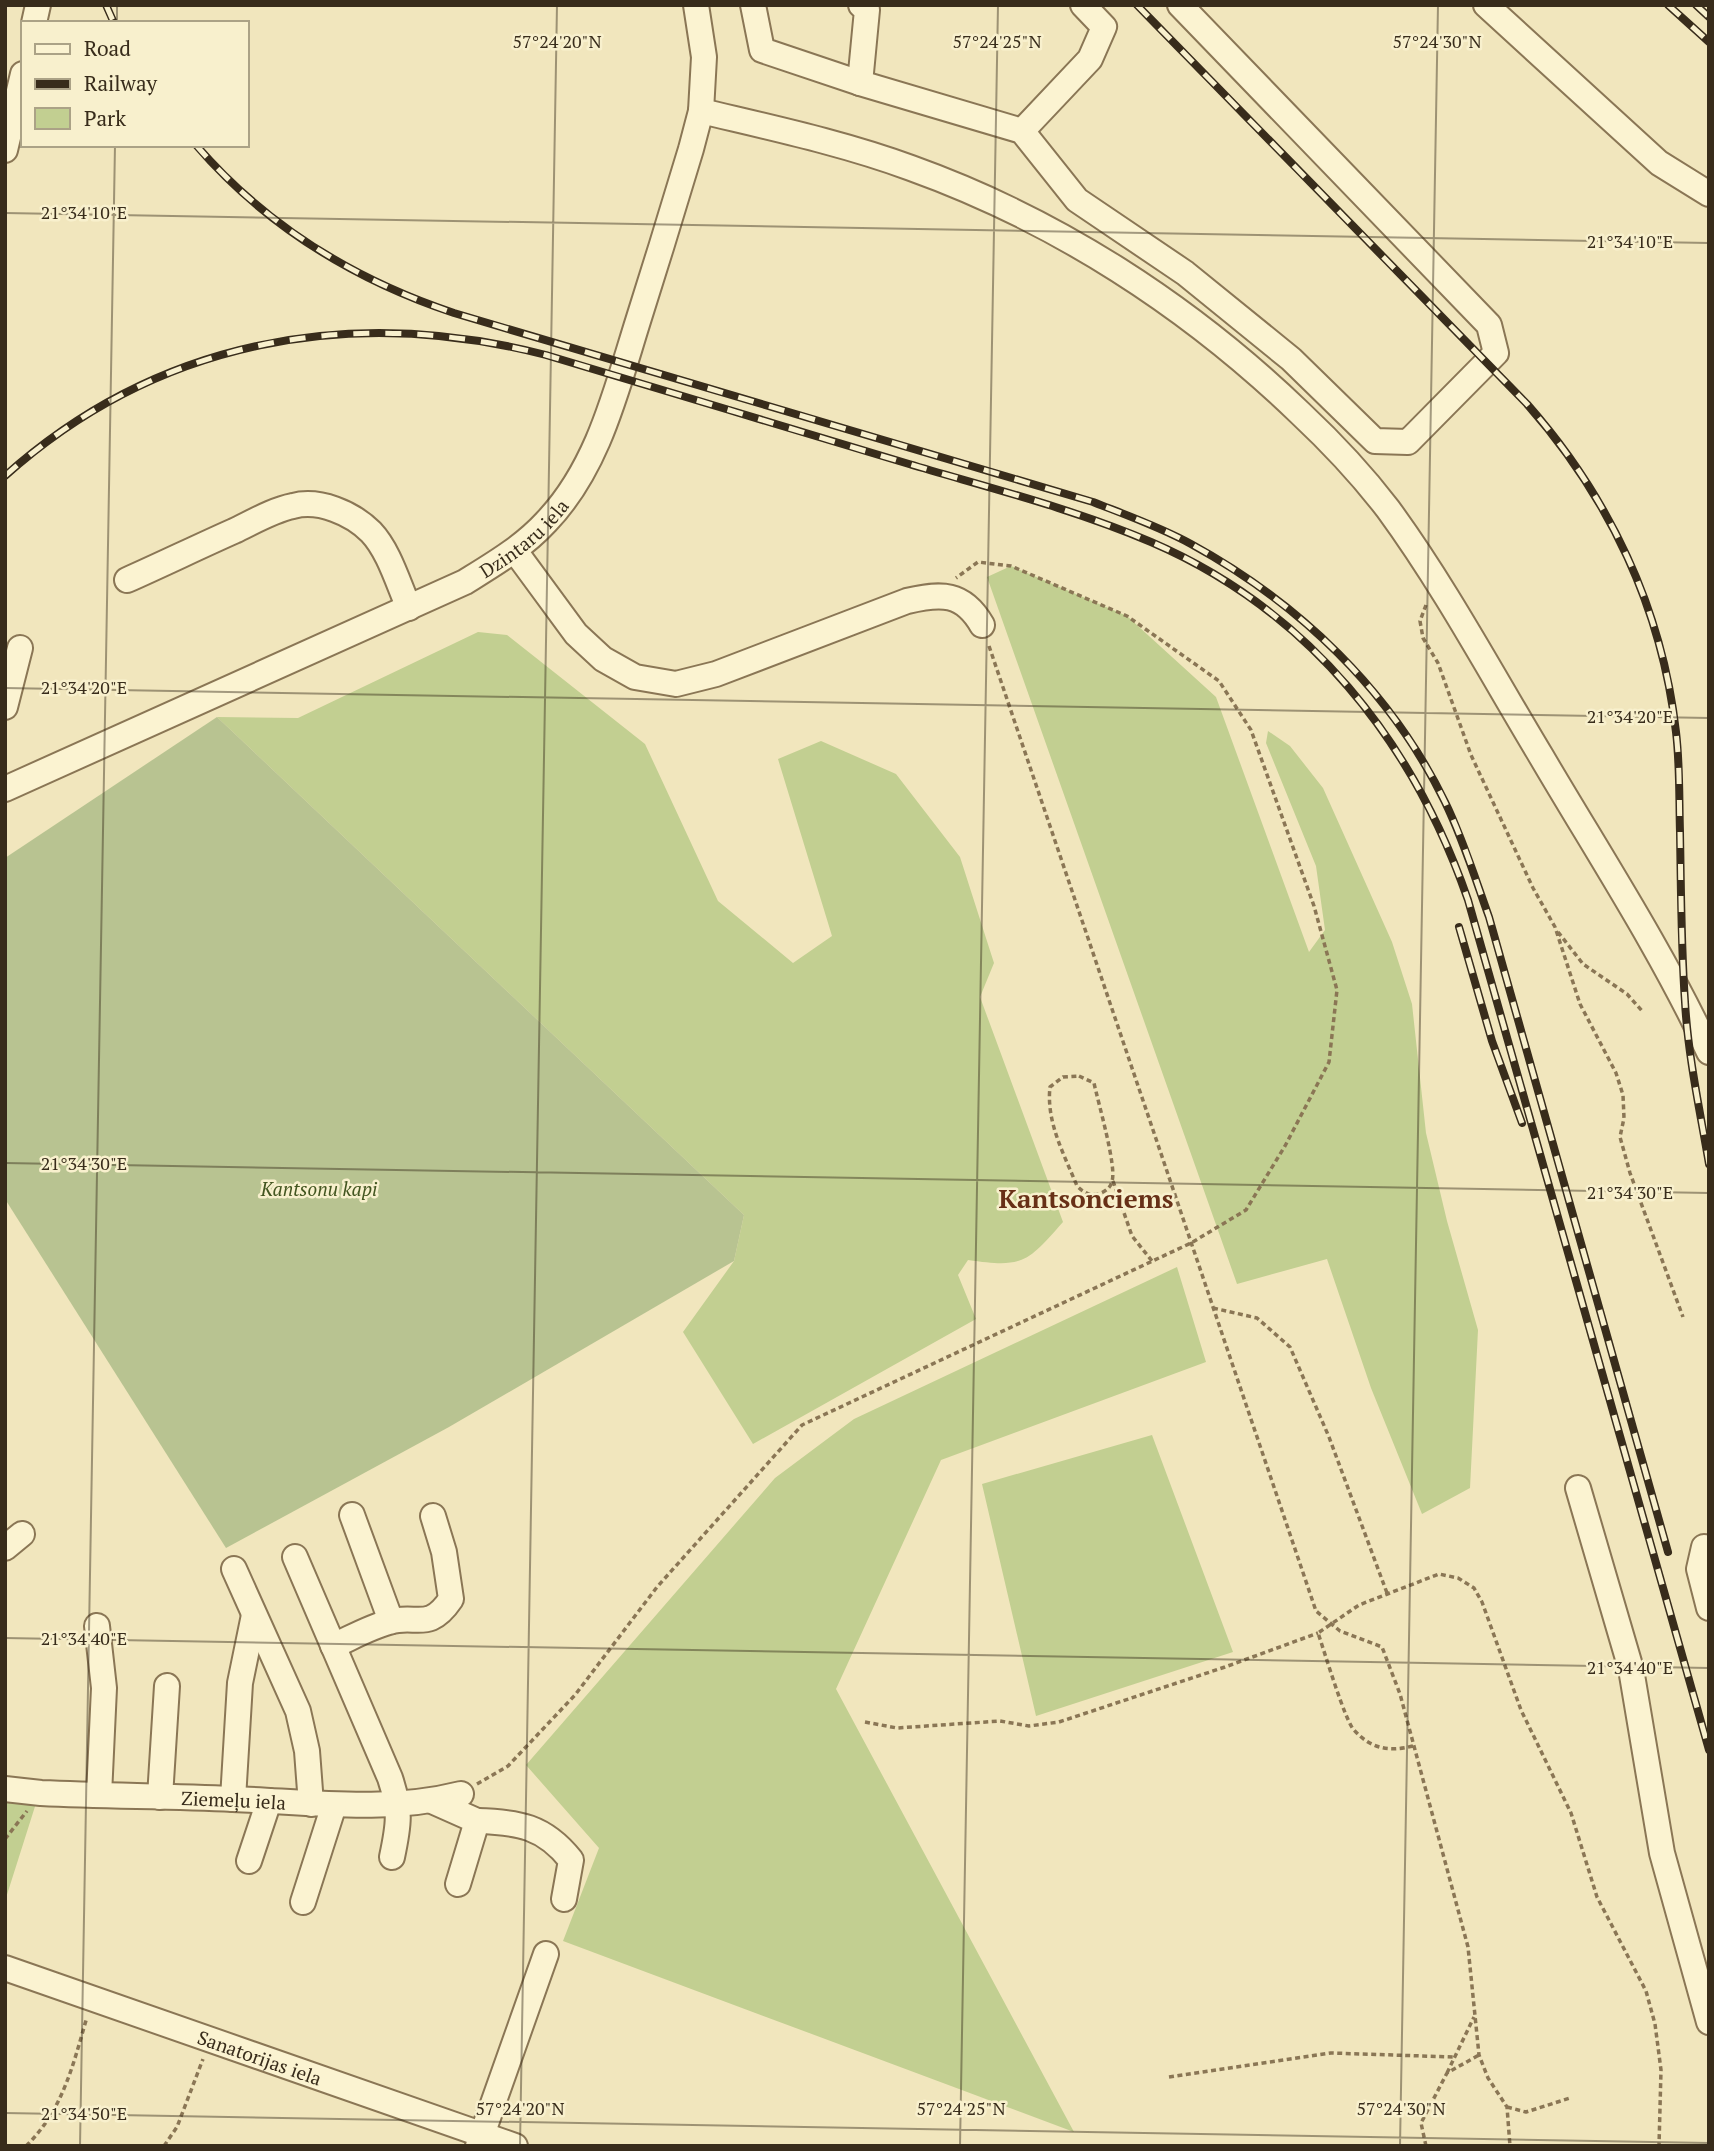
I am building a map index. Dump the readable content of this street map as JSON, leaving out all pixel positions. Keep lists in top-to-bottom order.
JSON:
{
  "streets": {
    "street": ["Dzintaru iela", "Ziemeļu iela", "Sanatorijas iela"]
  },
  "districts": ["Kantsonciems"],
  "parks": ["Kantsonu kapi"],
  "legend": ["Road", "Railway", "Park"],
  "coordinates": [
    "57°24'20\"N",
    "57°24'25\"N",
    "57°24'30\"N",
    "21°34'10\"E",
    "21°34'20\"E",
    "21°34'30\"E",
    "21°34'40\"E",
    "21°34'50\"E"
  ]
}
